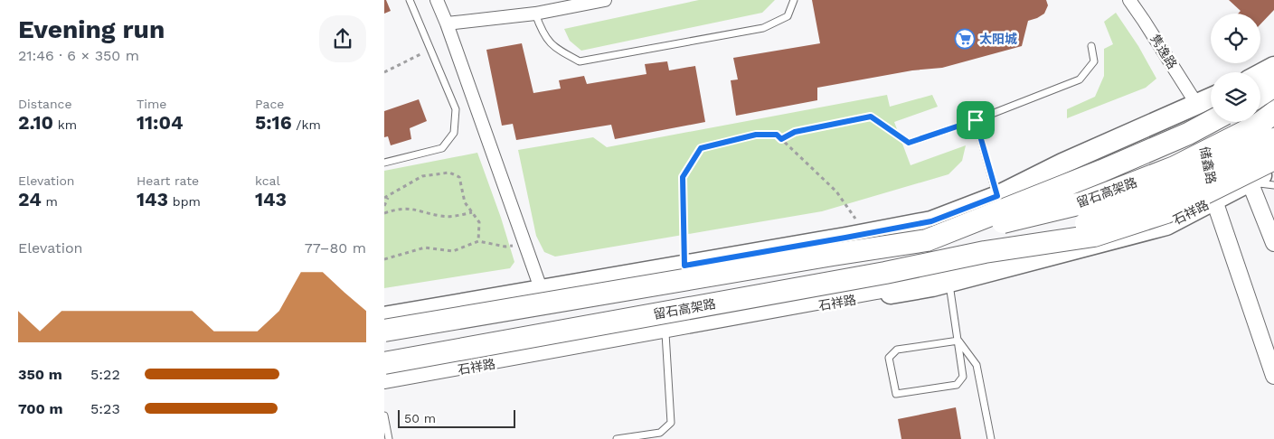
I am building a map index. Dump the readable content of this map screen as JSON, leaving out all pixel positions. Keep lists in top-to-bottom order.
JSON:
{
  "streets": {
    "highway": ["留石高架路"],
    "main road": ["石祥路"],
    "street": ["隽逸路", "储鑫路"]
  },
  "crossings": [
    ["隽逸路", "储鑫路"],
    ["储鑫路", "石祥路"]
  ],
  "places": {
    "supermarket": ["太阳城"]
  },
  "scale_bar": "50 m",
  "page": {
    "heading": ["Evening run", "21:46 · 6 × 350 m"],
    "stats": [
      ["Distance", "2.10 km"],
      ["Time", "11:04"],
      ["Pace", "5:16 /km"],
      ["Elevation", "24 m"],
      ["Heart rate", "143 bpm"],
      ["kcal", "143"]
    ],
    "chart": ["Elevation", "77–80 m"],
    "list": [
      {
        "name": "350 m",
        "note": "5:22"
      },
      {
        "name": "700 m",
        "note": "5:23"
      }
    ],
    "scale": "50 m"
  }
}
